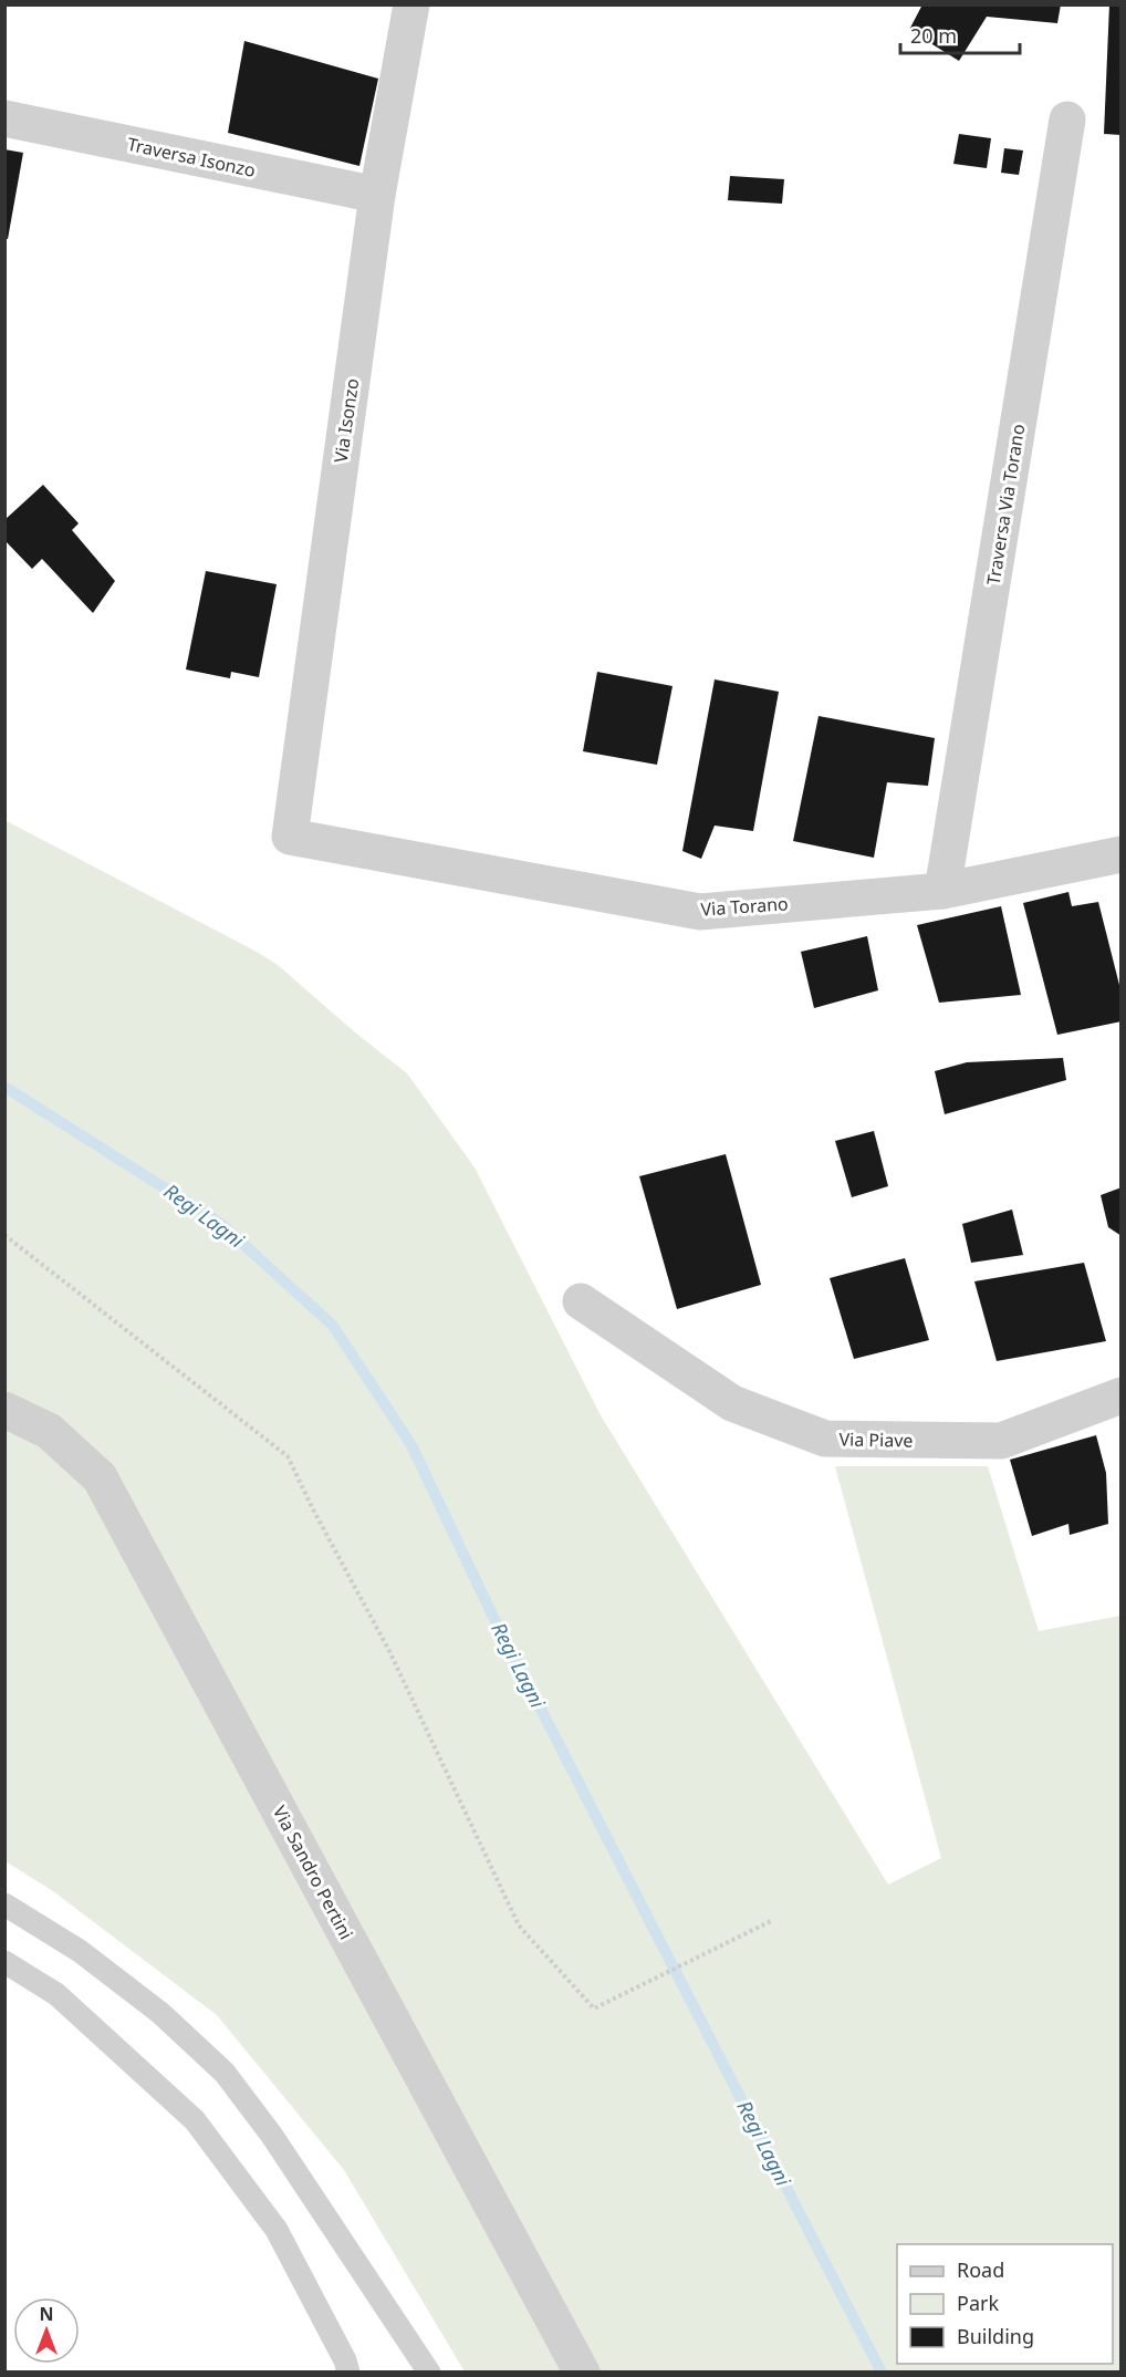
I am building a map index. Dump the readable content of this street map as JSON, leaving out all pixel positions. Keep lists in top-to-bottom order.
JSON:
{
  "streets": {
    "street": [
      "Traversa Isonzo",
      "Via Isonzo",
      "Traversa Via Torano",
      "Via Torano",
      "Via Piave",
      "Via Sandro Pertini"
    ]
  },
  "crossings": [
    ["Traversa Isonzo", "Via Isonzo"],
    ["Via Isonzo", "Via Torano"],
    ["Traversa Via Torano", "Via Torano"]
  ],
  "water": ["Regi Lagni"],
  "legend": ["Road", "Park", "Building"],
  "scale_bar": "20 m",
  "north": "top"
}
